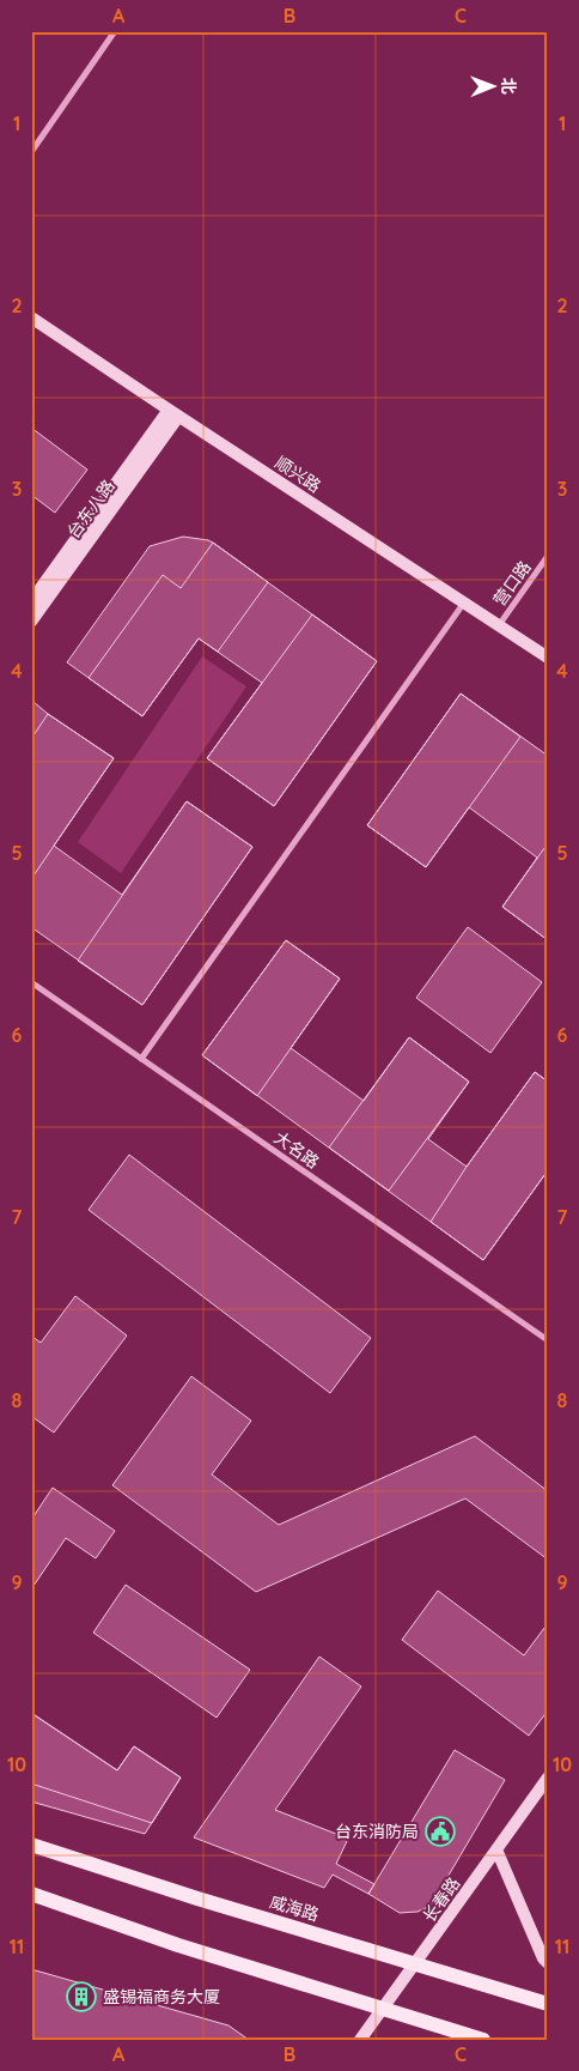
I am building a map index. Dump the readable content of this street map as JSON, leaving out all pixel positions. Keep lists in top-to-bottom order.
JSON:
{
  "streets": {
    "main road": ["威海路"],
    "street": [
      "顺兴路",
      "台东八路",
      "营口路",
      "大名路",
      "长春路"
    ]
  },
  "crossings": [
    ["顺兴路", "台东八路"],
    ["顺兴路", "营口路"],
    ["长春路", "威海路"]
  ],
  "places": {
    "public building": ["台东消防局"],
    "building": ["盛锡福商务大厦"]
  },
  "north": "right",
  "grid": {
    "columns": ["A", "B", "C"],
    "rows": [
      "1",
      "2",
      "3",
      "4",
      "5",
      "6",
      "7",
      "8",
      "9",
      "10",
      "11"
    ]
  }
}
